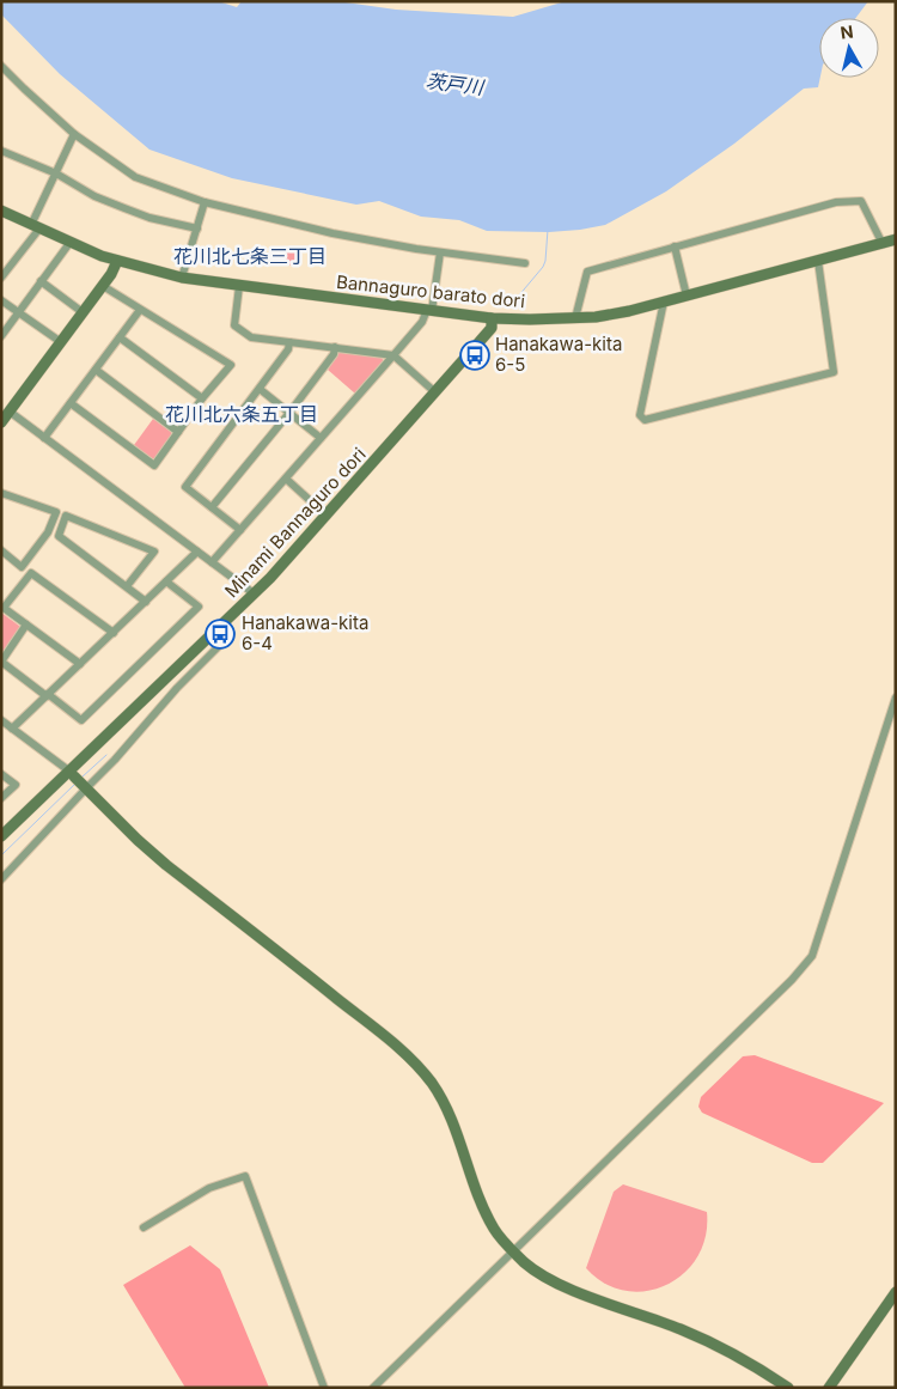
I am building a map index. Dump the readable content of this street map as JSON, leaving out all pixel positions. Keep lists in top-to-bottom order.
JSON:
{
  "streets": {
    "street": ["Bannaguro barato dori", "Minami Bannaguro dori"]
  },
  "crossings": [
    ["Bannaguro barato dori", "Minami Bannaguro dori"]
  ],
  "districts": ["花川北七条三丁目", "花川北六条五丁目"],
  "water": ["茨戸川"],
  "places": {
    "bus stop": ["Hanakawa-kita 6-5", "Hanakawa-kita 6-4"]
  },
  "north": "top"
}
